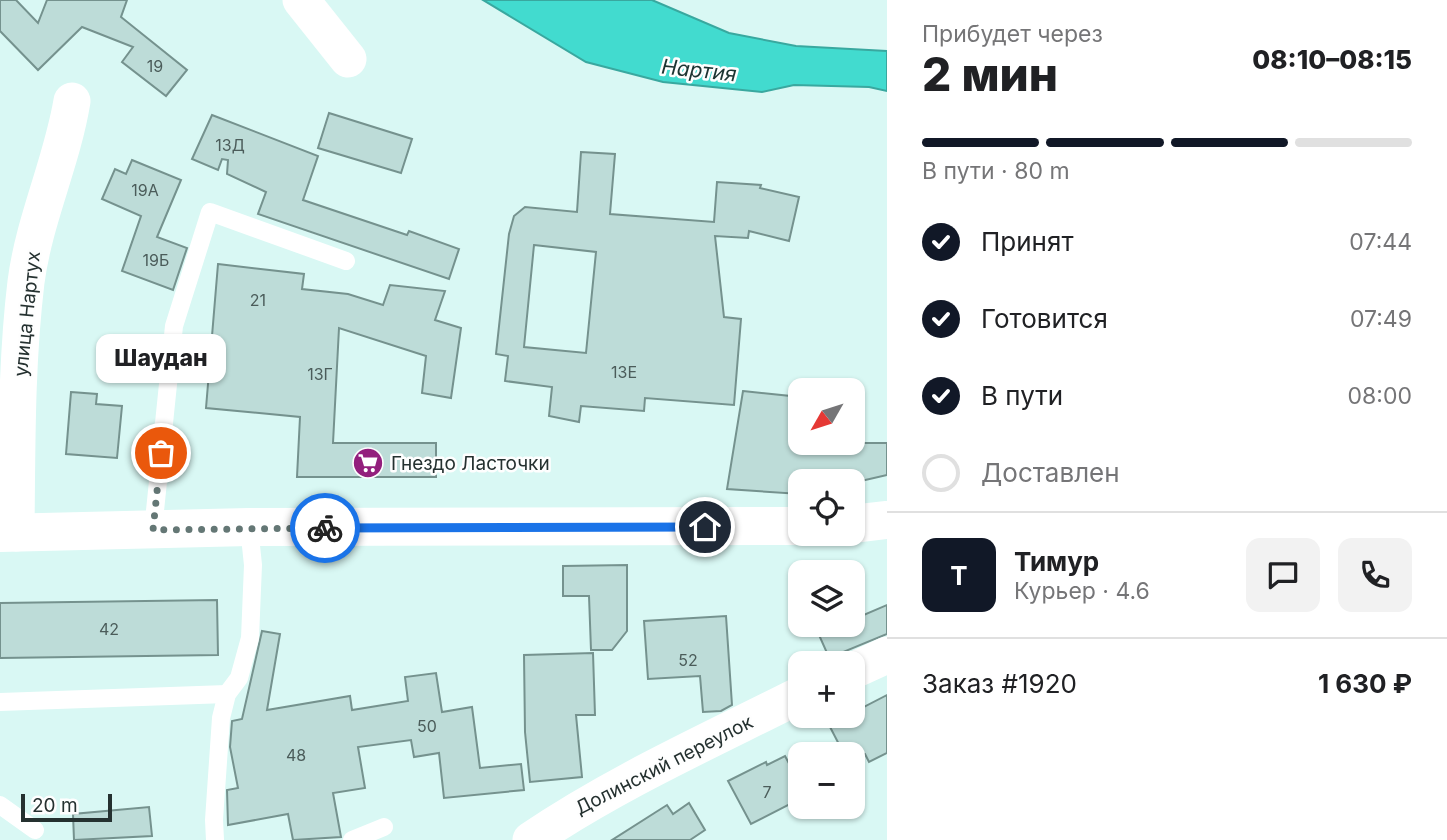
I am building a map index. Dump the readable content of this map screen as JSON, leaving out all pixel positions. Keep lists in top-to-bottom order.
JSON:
{
  "streets": {
    "street": ["улица Нартух", "Долинский переулок"]
  },
  "water": ["Нартия"],
  "places": {
    "other": ["Шаудан"],
    "supermarket": ["Гнездо Ласточки"]
  },
  "house_numbers": [
    "19",
    "13Д",
    "19А",
    "19Б",
    "21",
    "13Е",
    "13Г",
    "42",
    "52",
    "50",
    "48",
    "7"
  ],
  "scale_bar": "20 m",
  "north": "bottom left",
  "page": {
    "heading": ["2 мин", "Прибудет через", "08:10–08:15"],
    "panel": [
      "Тимур",
      "Курьер · 4.6",
      "Заказ #1920",
      "1 630 ₽"
    ],
    "bar": "В пути · 80 m",
    "list": [
      ["Принят", "07:44"],
      ["Готовится", "07:49"],
      ["В пути", "08:00"],
      "Доставлен"
    ],
    "bubble": "Шаудан",
    "map_buttons": ["+", "−"],
    "round": "Т",
    "scale": "20 m"
  }
}
